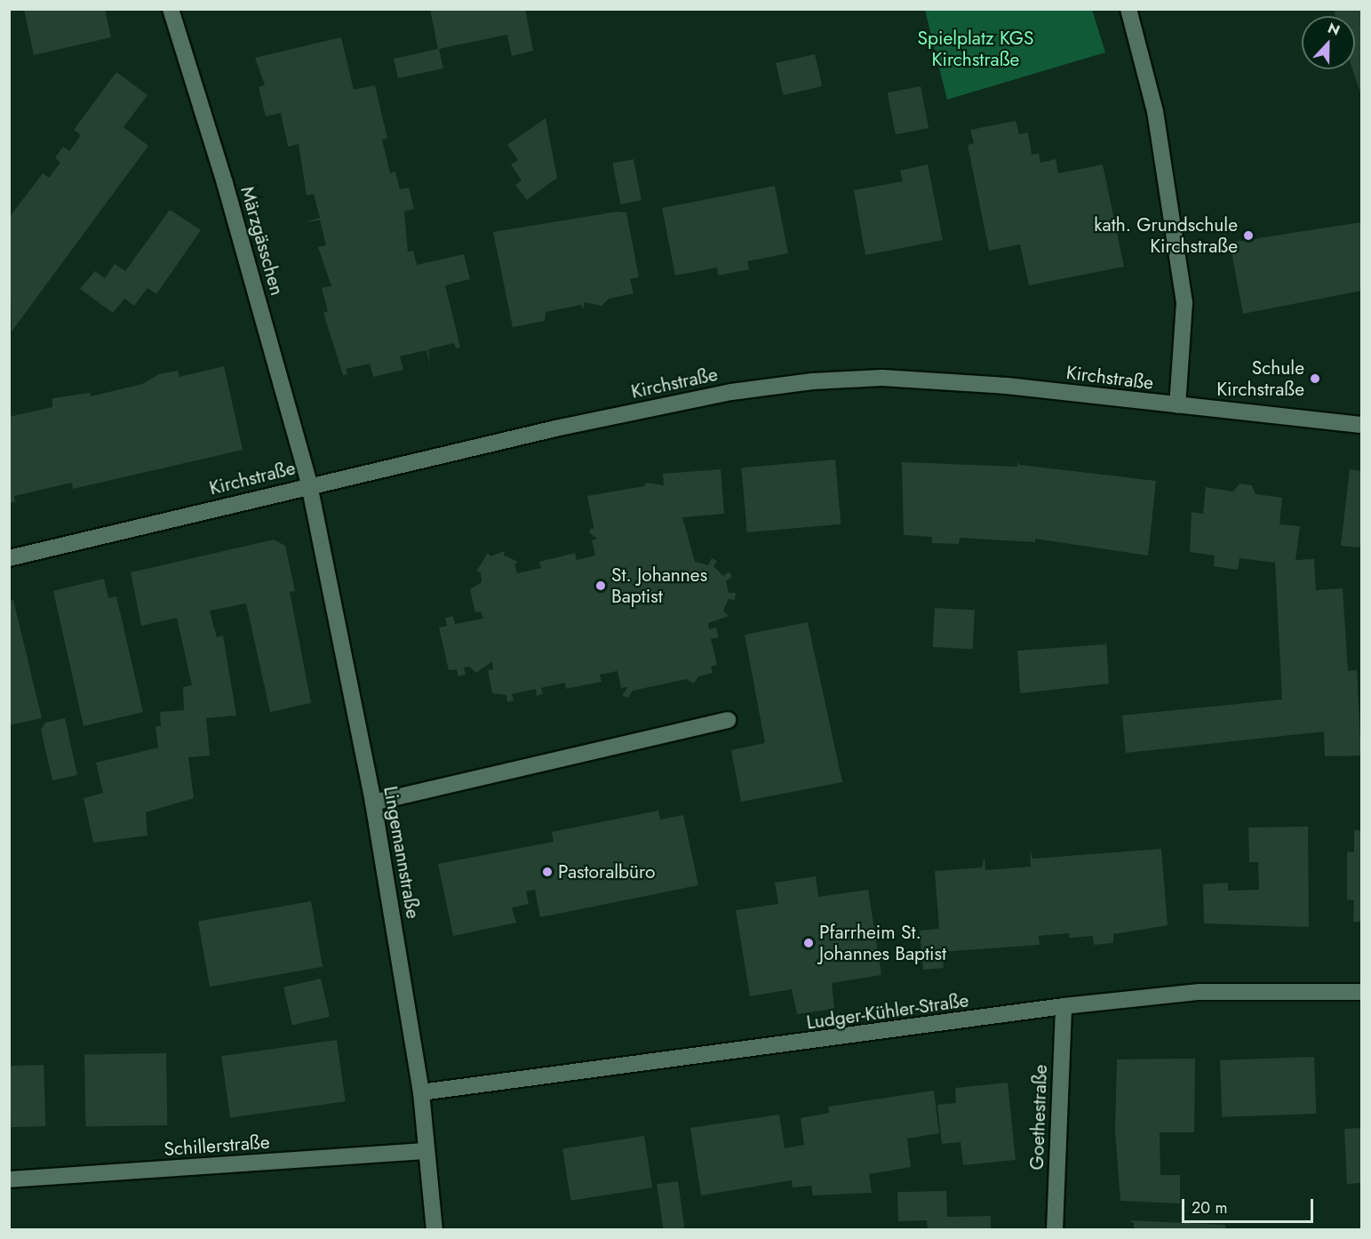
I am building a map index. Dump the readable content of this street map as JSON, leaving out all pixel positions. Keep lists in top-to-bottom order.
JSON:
{
  "streets": {
    "street": [
      "Märzgässchen",
      "Kirchstraße",
      "Lingemannstraße",
      "Ludger-Kühler-Straße",
      "Goethestraße",
      "Schillerstraße"
    ]
  },
  "crossings": [
    ["Märzgässchen", "Kirchstraße"],
    ["Märzgässchen", "Lingemannstraße"],
    ["Kirchstraße", "Lingemannstraße"],
    ["Lingemannstraße", "Ludger-Kühler-Straße"],
    ["Lingemannstraße", "Schillerstraße"],
    ["Ludger-Kühler-Straße", "Goethestraße"]
  ],
  "parks": ["Spielplatz KGS Kirchstraße"],
  "places": [
    "kath. Grundschule Kirchstraße",
    "Schule Kirchstraße",
    "St. Johannes Baptist",
    "Pastoralbüro",
    "Pfarrheim St. Johannes Baptist"
  ],
  "scale_bar": "20 m",
  "north": "top"
}
